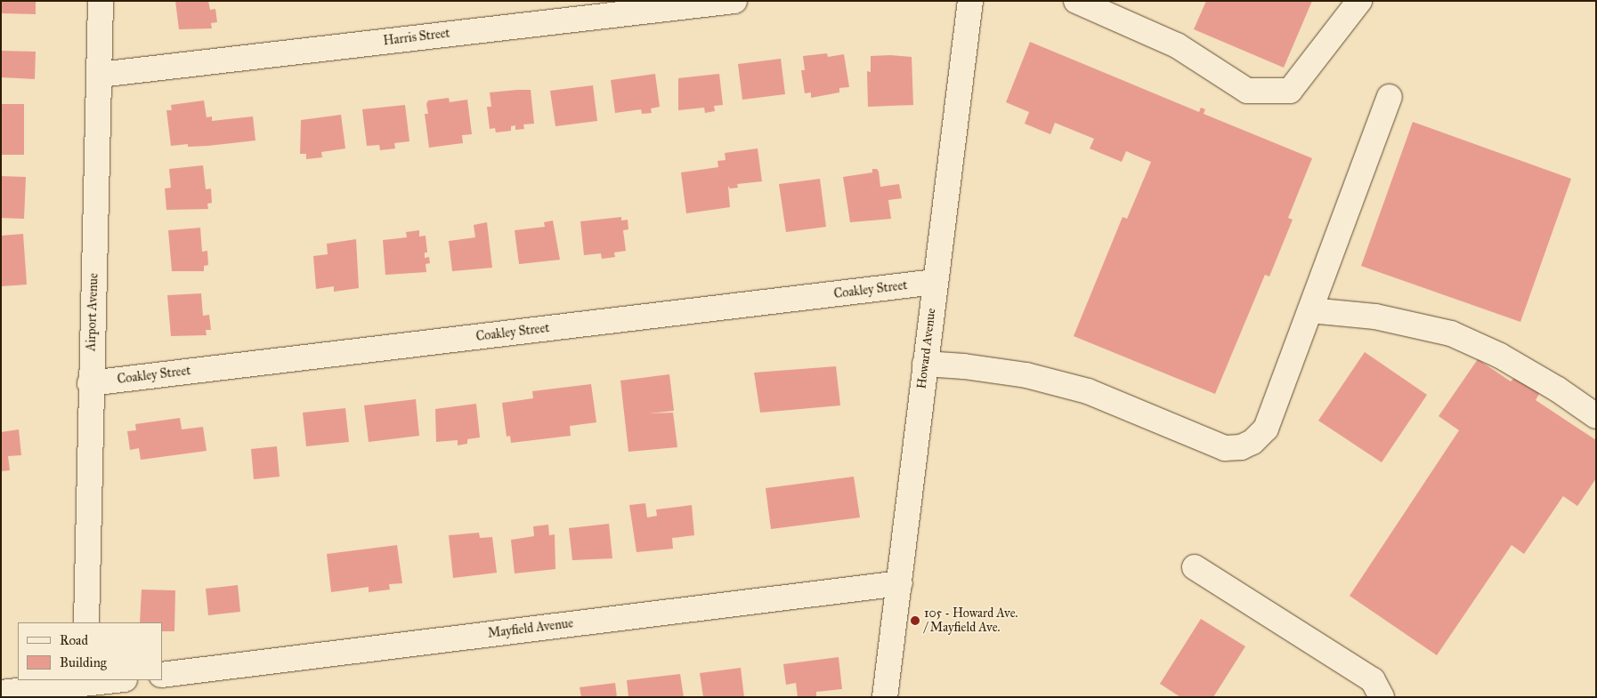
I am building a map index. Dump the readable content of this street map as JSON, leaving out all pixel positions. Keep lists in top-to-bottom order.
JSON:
{
  "streets": {
    "street": [
      "Harris Street",
      "Coakley Street",
      "Airport Avenue",
      "Howard Avenue",
      "Mayfield Avenue"
    ]
  },
  "crossings": [
    ["Harris Street", "Airport Avenue"],
    ["Coakley Street", "Airport Avenue"],
    ["Coakley Street", "Howard Avenue"],
    ["Howard Avenue", "Mayfield Avenue"]
  ],
  "places": ["105 - Howard Ave. / Mayfield Ave."],
  "legend": ["Road", "Building"]
}
